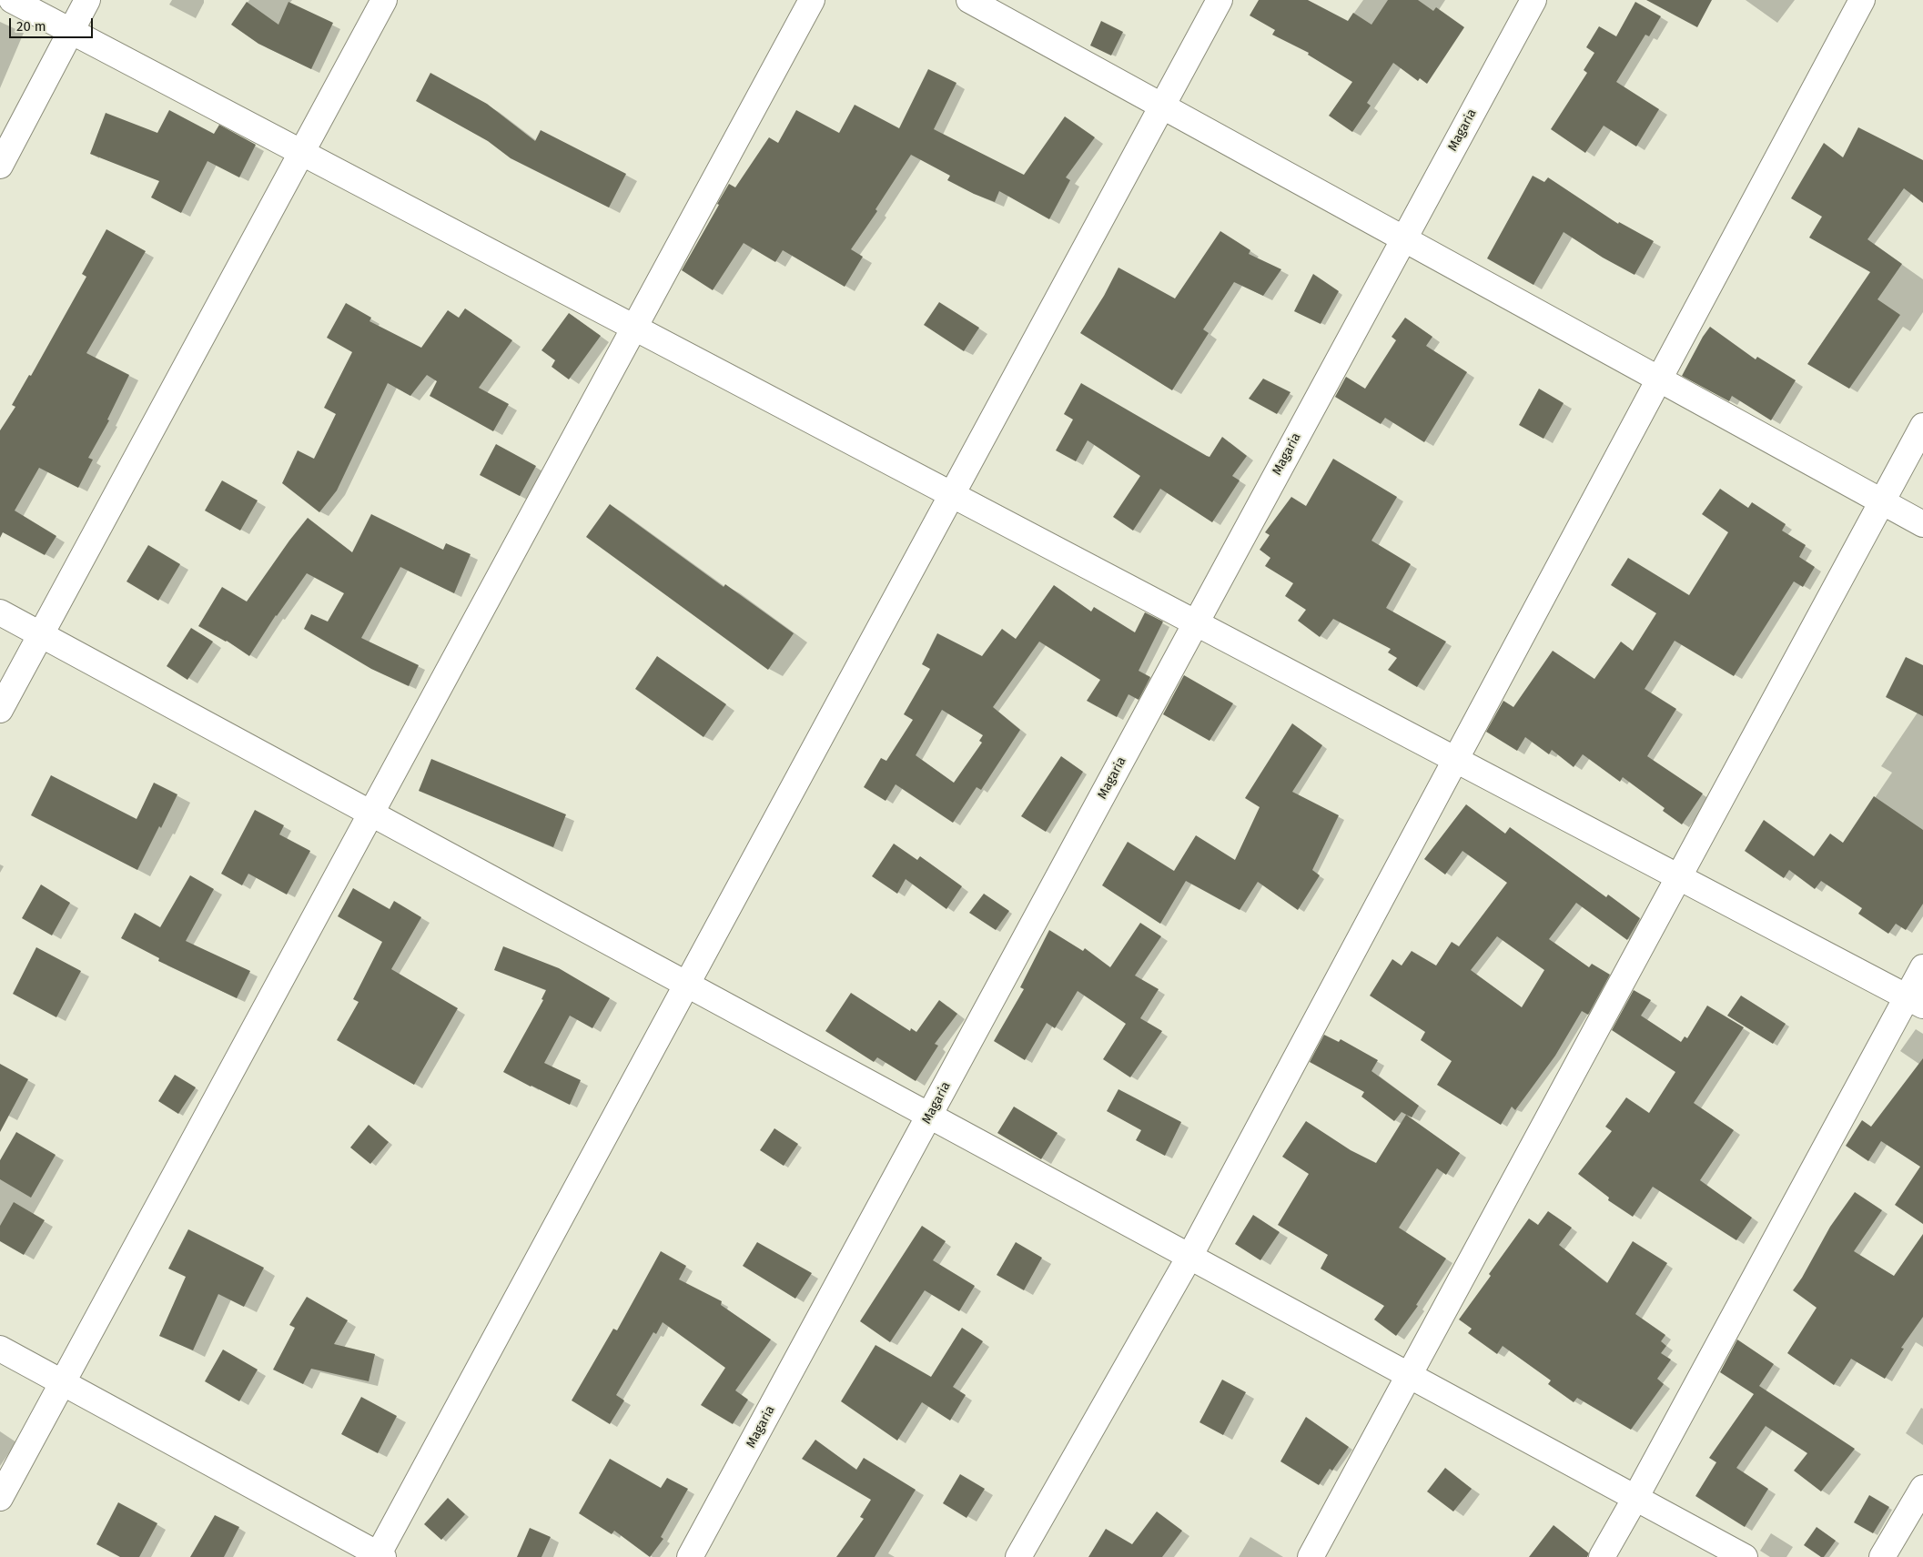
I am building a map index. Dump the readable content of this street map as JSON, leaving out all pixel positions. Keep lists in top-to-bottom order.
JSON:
{
  "streets": {
    "street": ["Magaria"]
  },
  "scale_bar": "20 m"
}
